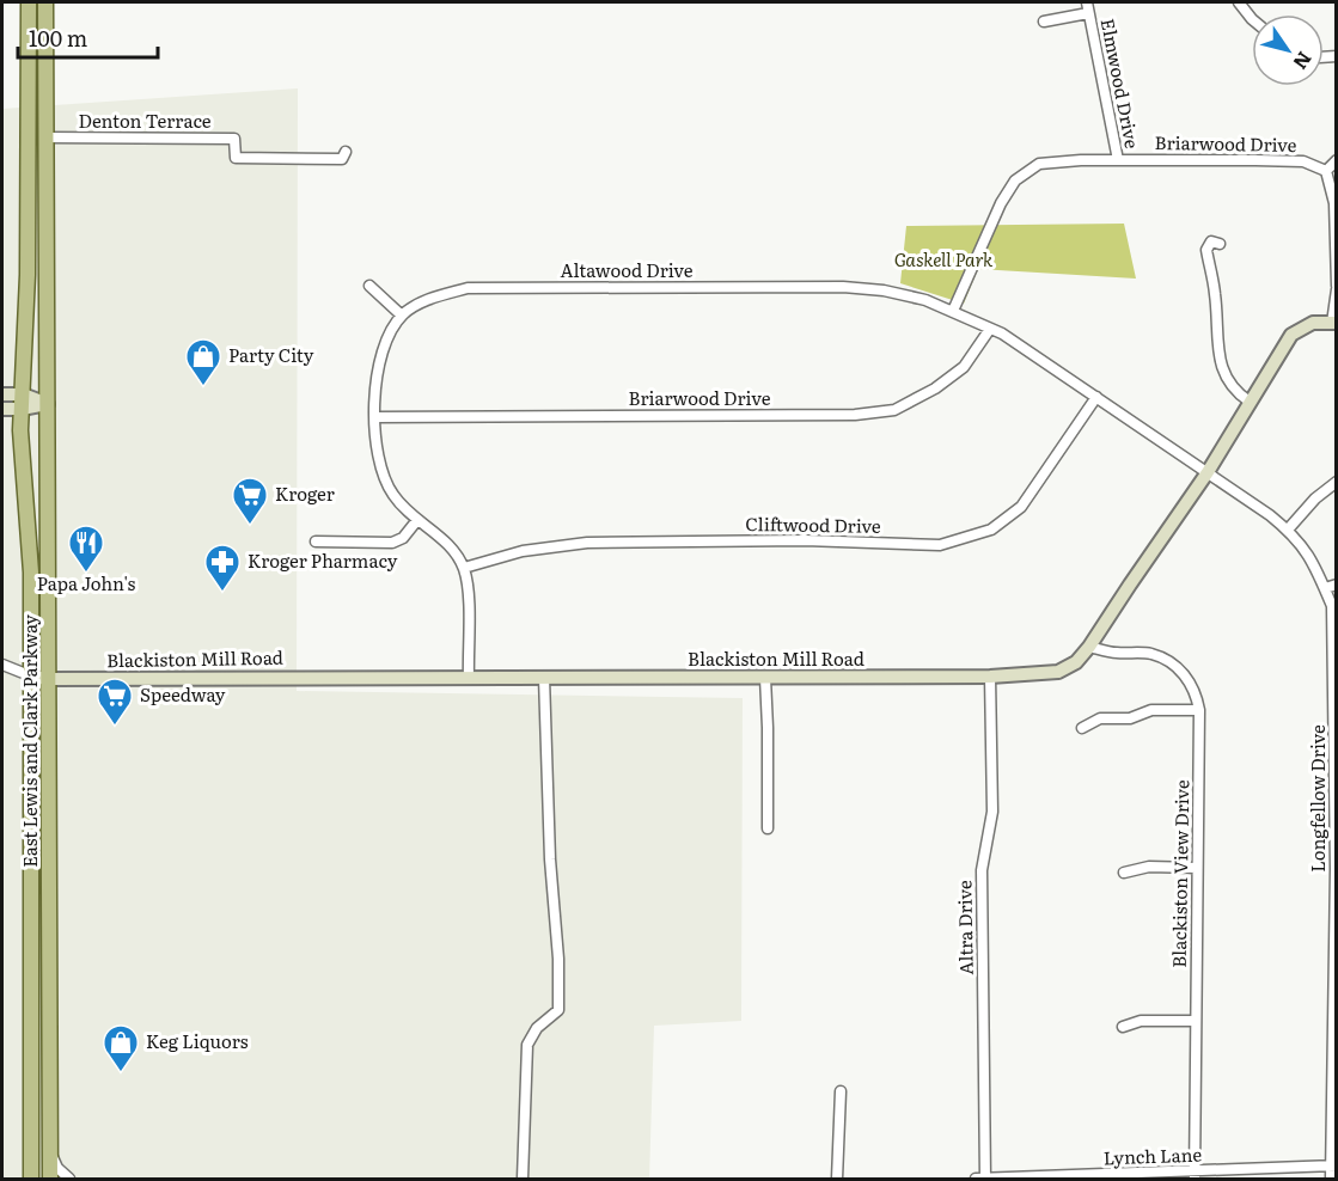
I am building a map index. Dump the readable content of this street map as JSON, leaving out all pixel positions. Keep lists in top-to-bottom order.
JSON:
{
  "streets": {
    "main road": ["Blackiston Mill Road", "East Lewis and Clark Parkway"],
    "street": [
      "Elmwood Drive",
      "Denton Terrace",
      "Briarwood Drive",
      "Altawood Drive",
      "Cliftwood Drive",
      "Longfellow Drive",
      "Blackiston View Drive",
      "Altra Drive",
      "Lynch Lane"
    ]
  },
  "crossings": [
    ["Elmwood Drive", "Briarwood Drive"],
    ["Denton Terrace", "East Lewis and Clark Parkway"],
    ["Briarwood Drive", "Altawood Drive"],
    ["Altawood Drive", "Cliftwood Drive"],
    ["Altawood Drive", "Blackiston Mill Road"],
    ["Altawood Drive", "Longfellow Drive"],
    ["Blackiston Mill Road", "East Lewis and Clark Parkway"],
    ["Blackiston Mill Road", "Longfellow Drive"],
    ["Blackiston Mill Road", "Blackiston View Drive"],
    ["Blackiston Mill Road", "Altra Drive"],
    ["Longfellow Drive", "Lynch Lane"],
    ["Blackiston View Drive", "Lynch Lane"],
    ["Altra Drive", "Lynch Lane"]
  ],
  "parks": ["Gaskell Park"],
  "places": {
    "shop": ["Party City", "Keg Liquors"],
    "supermarket": ["Kroger", "Speedway"],
    "restaurant": ["Papa John's"],
    "pharmacy": ["Kroger Pharmacy"]
  },
  "scale_bar": "100 m",
  "north": "bottom right"
}
